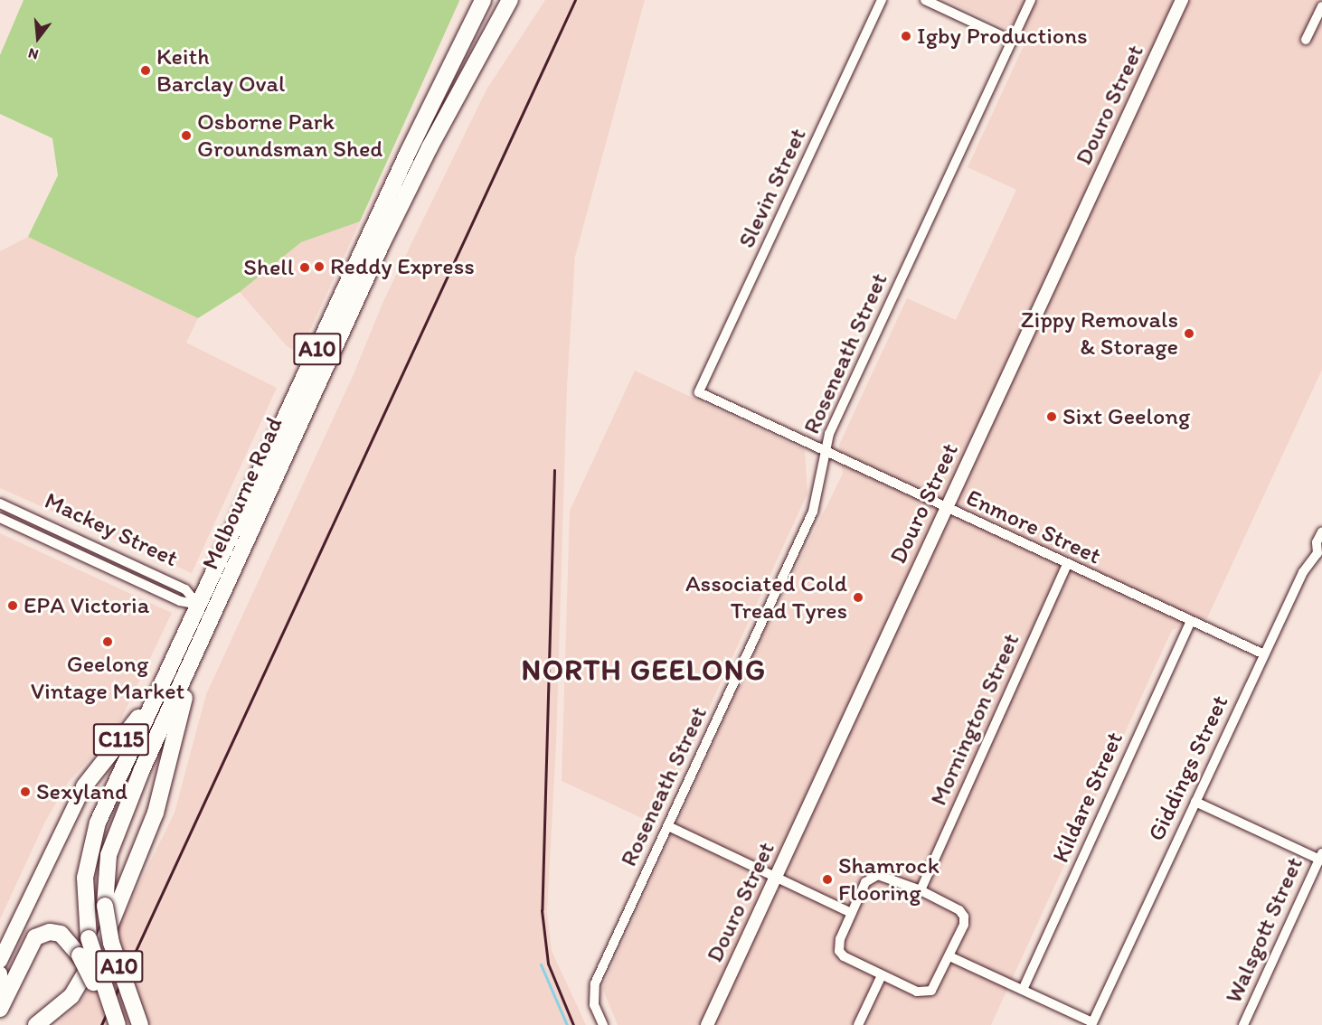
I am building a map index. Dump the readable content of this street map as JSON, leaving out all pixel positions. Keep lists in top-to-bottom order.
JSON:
{
  "streets": {
    "highway": [
      "A10",
      "Melbourne Road",
      "Mackey Street",
      "C115"
    ],
    "street": [
      "Douro Street",
      "Slevin Street",
      "Roseneath Street",
      "Enmore Street",
      "Mornington Street",
      "Giddings Street",
      "Kildare Street",
      "Walsgott Street"
    ]
  },
  "crossings": [
    ["Douro Street", "Enmore Street"],
    ["Slevin Street", "Enmore Street"],
    ["Roseneath Street", "Enmore Street"],
    ["Melbourne Road", "Mackey Street"],
    ["Melbourne Road", "C115"],
    ["Enmore Street", "Mornington Street"],
    ["Enmore Street", "Giddings Street"],
    ["Enmore Street", "Kildare Street"]
  ],
  "districts": ["NORTH GEELONG"],
  "places": [
    "Igby Productions",
    "Keith Barclay Oval",
    "Osborne Park Groundsman Shed",
    "Reddy Express",
    "Shell",
    "Zippy Removals & Storage",
    "Sixt Geelong",
    "Associated Cold Tread Tyres",
    "EPA Victoria",
    "Geelong Vintage Market",
    "Sexyland",
    "Shamrock Flooring"
  ],
  "north": "bottom"
}
